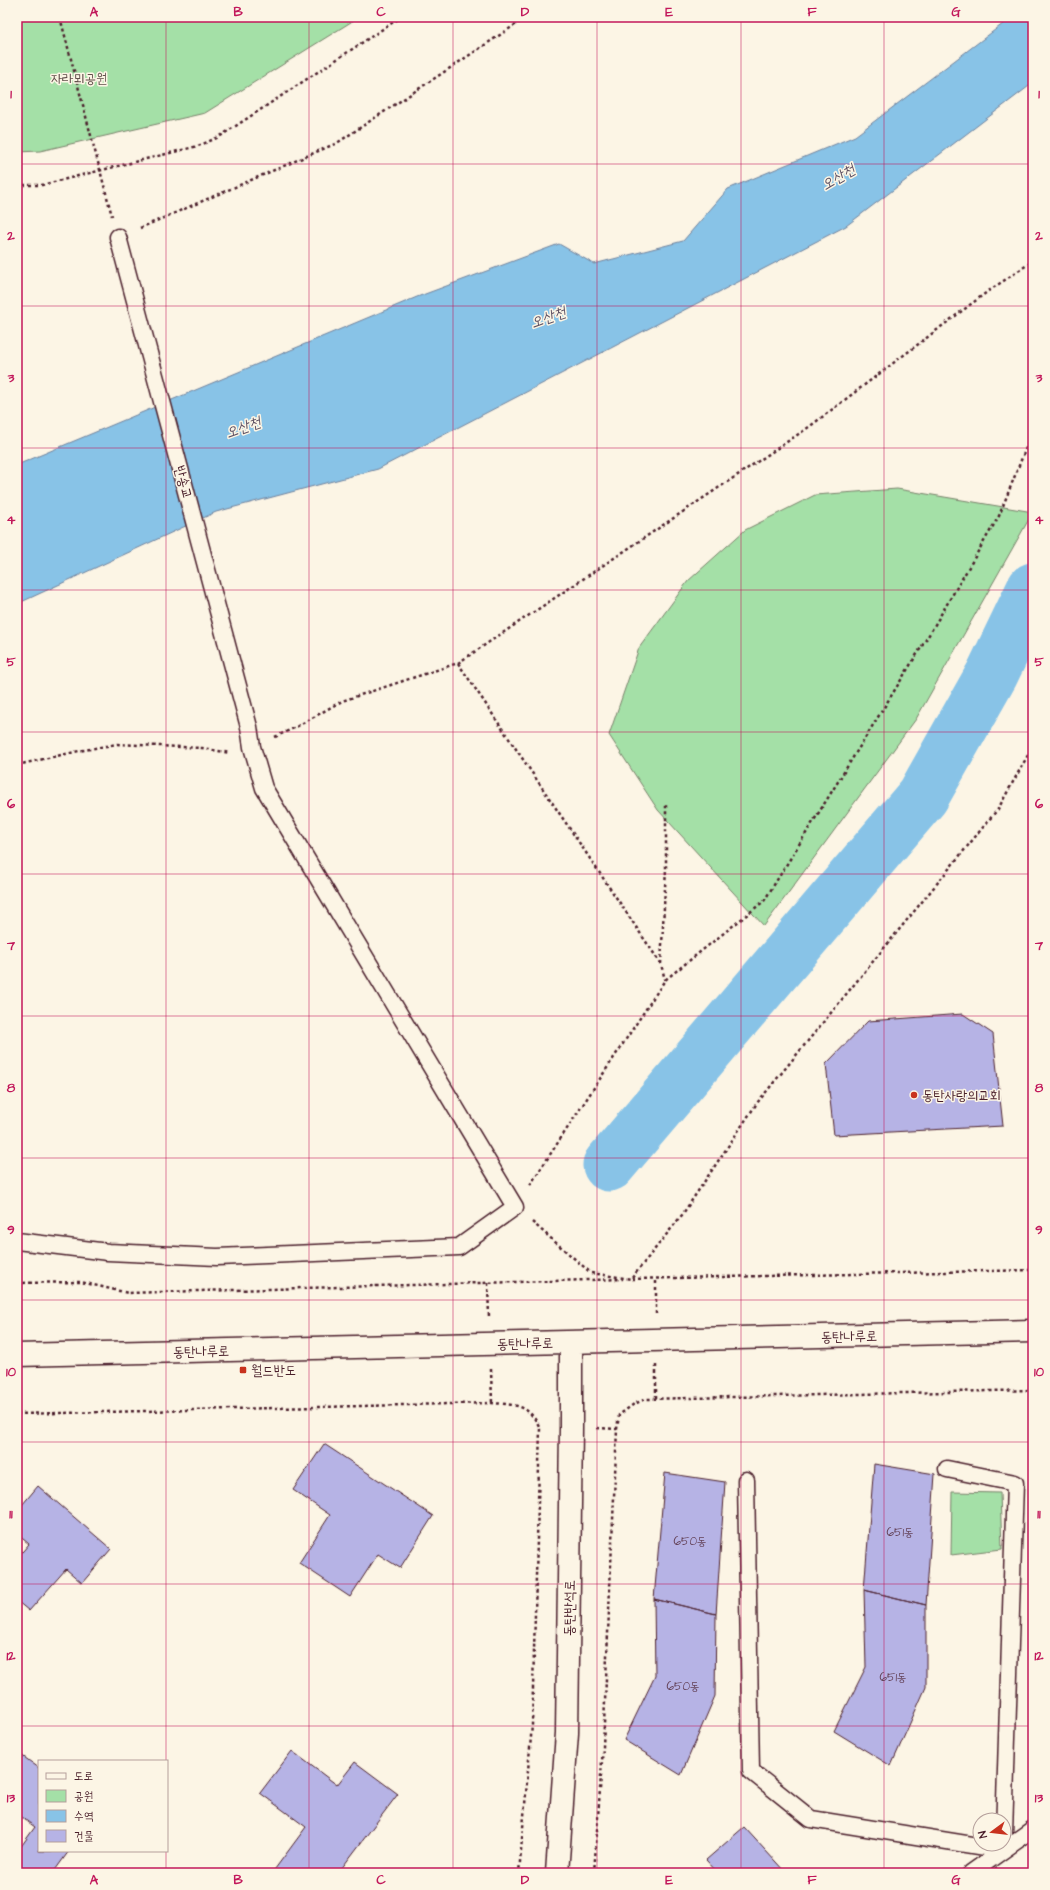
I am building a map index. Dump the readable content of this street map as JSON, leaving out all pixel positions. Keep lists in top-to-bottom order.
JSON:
{
  "streets": {
    "street": ["동탄나루로", "동탄반석로"],
    "lane": ["반송교"]
  },
  "crossings": [
    ["동탄나루로", "동탄반석로"]
  ],
  "water": ["오산천"],
  "parks": ["자라뫼공원"],
  "places": {
    "other": ["동탄사랑의교회"],
    "transit": ["월드반도"]
  },
  "house_numbers": [
    "651동",
    "650동",
    "651동",
    "650동"
  ],
  "legend": [
    "도로",
    "공원",
    "수역",
    "건물"
  ],
  "north": "left",
  "grid": {
    "columns": [
      "A",
      "B",
      "C",
      "D",
      "E",
      "F",
      "G"
    ],
    "rows": [
      "1",
      "2",
      "3",
      "4",
      "5",
      "6",
      "7",
      "8",
      "9",
      "10",
      "11",
      "12",
      "13"
    ]
  }
}
